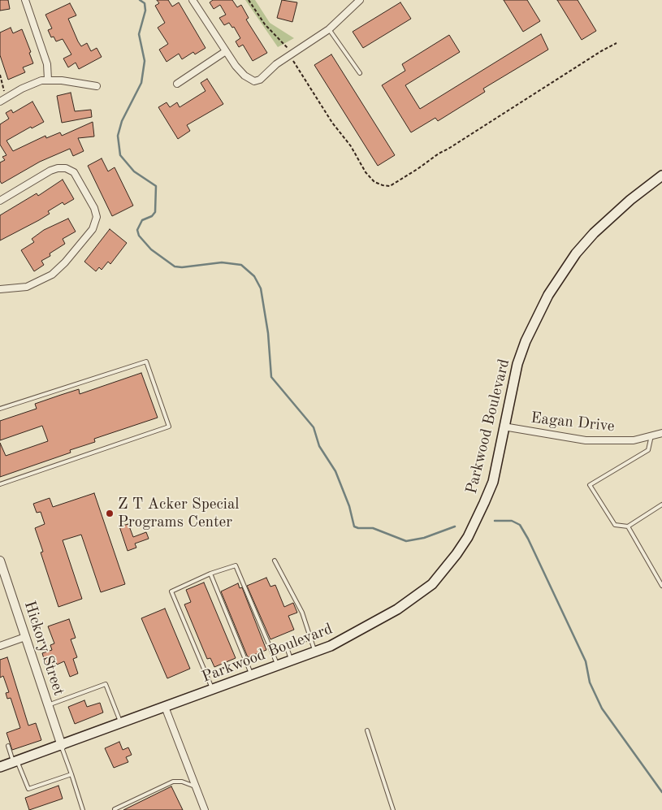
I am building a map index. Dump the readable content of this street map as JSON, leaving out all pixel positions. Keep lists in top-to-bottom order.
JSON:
{
  "streets": {
    "main road": ["Parkwood Boulevard"],
    "street": ["Eagan Drive", "Hickory Street"]
  },
  "crossings": [
    ["Eagan Drive", "Parkwood Boulevard"],
    ["Parkwood Boulevard", "Hickory Street"]
  ],
  "places": ["Z T Acker Special Programs Center"]
}
